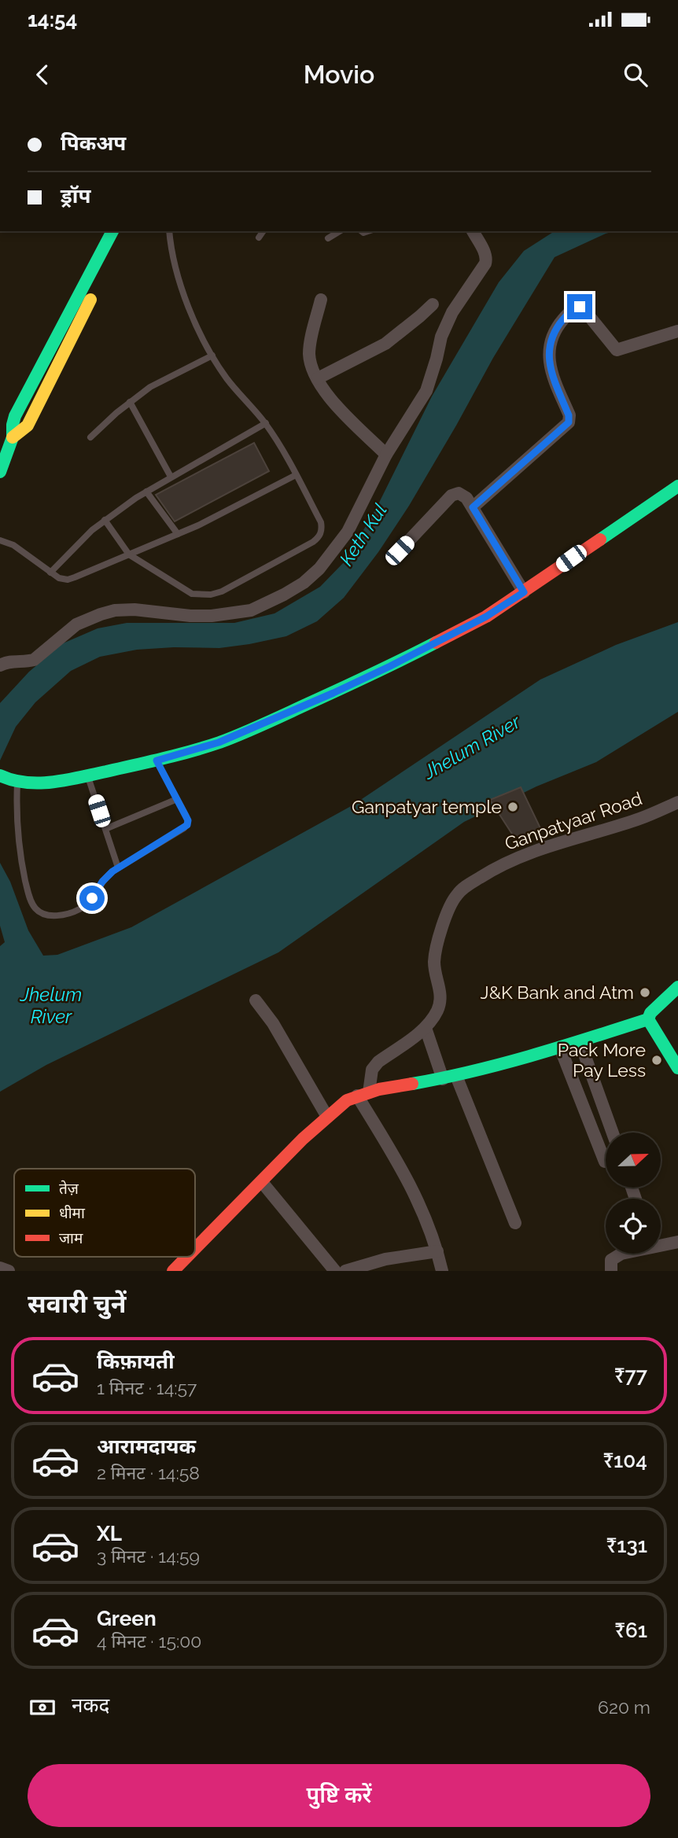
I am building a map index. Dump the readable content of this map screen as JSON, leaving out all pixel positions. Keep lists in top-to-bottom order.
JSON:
{
  "streets": {
    "street": ["Ganpatyaar Road"]
  },
  "water": ["Keth Kul", "Jhelum River"],
  "places": ["Ganpatyar temple", "J&K Bank and Atm", "Pack More Pay Less"],
  "legend": ["तेज़", "धीमा", "जाम"],
  "north": "right",
  "page": {
    "status": "14:54",
    "header": "Movio",
    "banner": ["पिकअप", "ड्रॉप"],
    "heading": "सवारी चुनें",
    "list": [
      {
        "name": "किफ़ायती",
        "note": "1 मिनट · 14:57",
        "value": "₹77"
      },
      {
        "name": "आरामदायक",
        "note": "2 मिनट · 14:58",
        "value": "₹104"
      },
      {
        "name": "XL",
        "note": "3 मिनट · 14:59",
        "value": "₹131"
      },
      {
        "name": "Green",
        "note": "4 मिनट · 15:00",
        "value": "₹61"
      }
    ],
    "pay": ["नकद", "620 m"],
    "buttons": "पुष्टि करें"
  }
}
